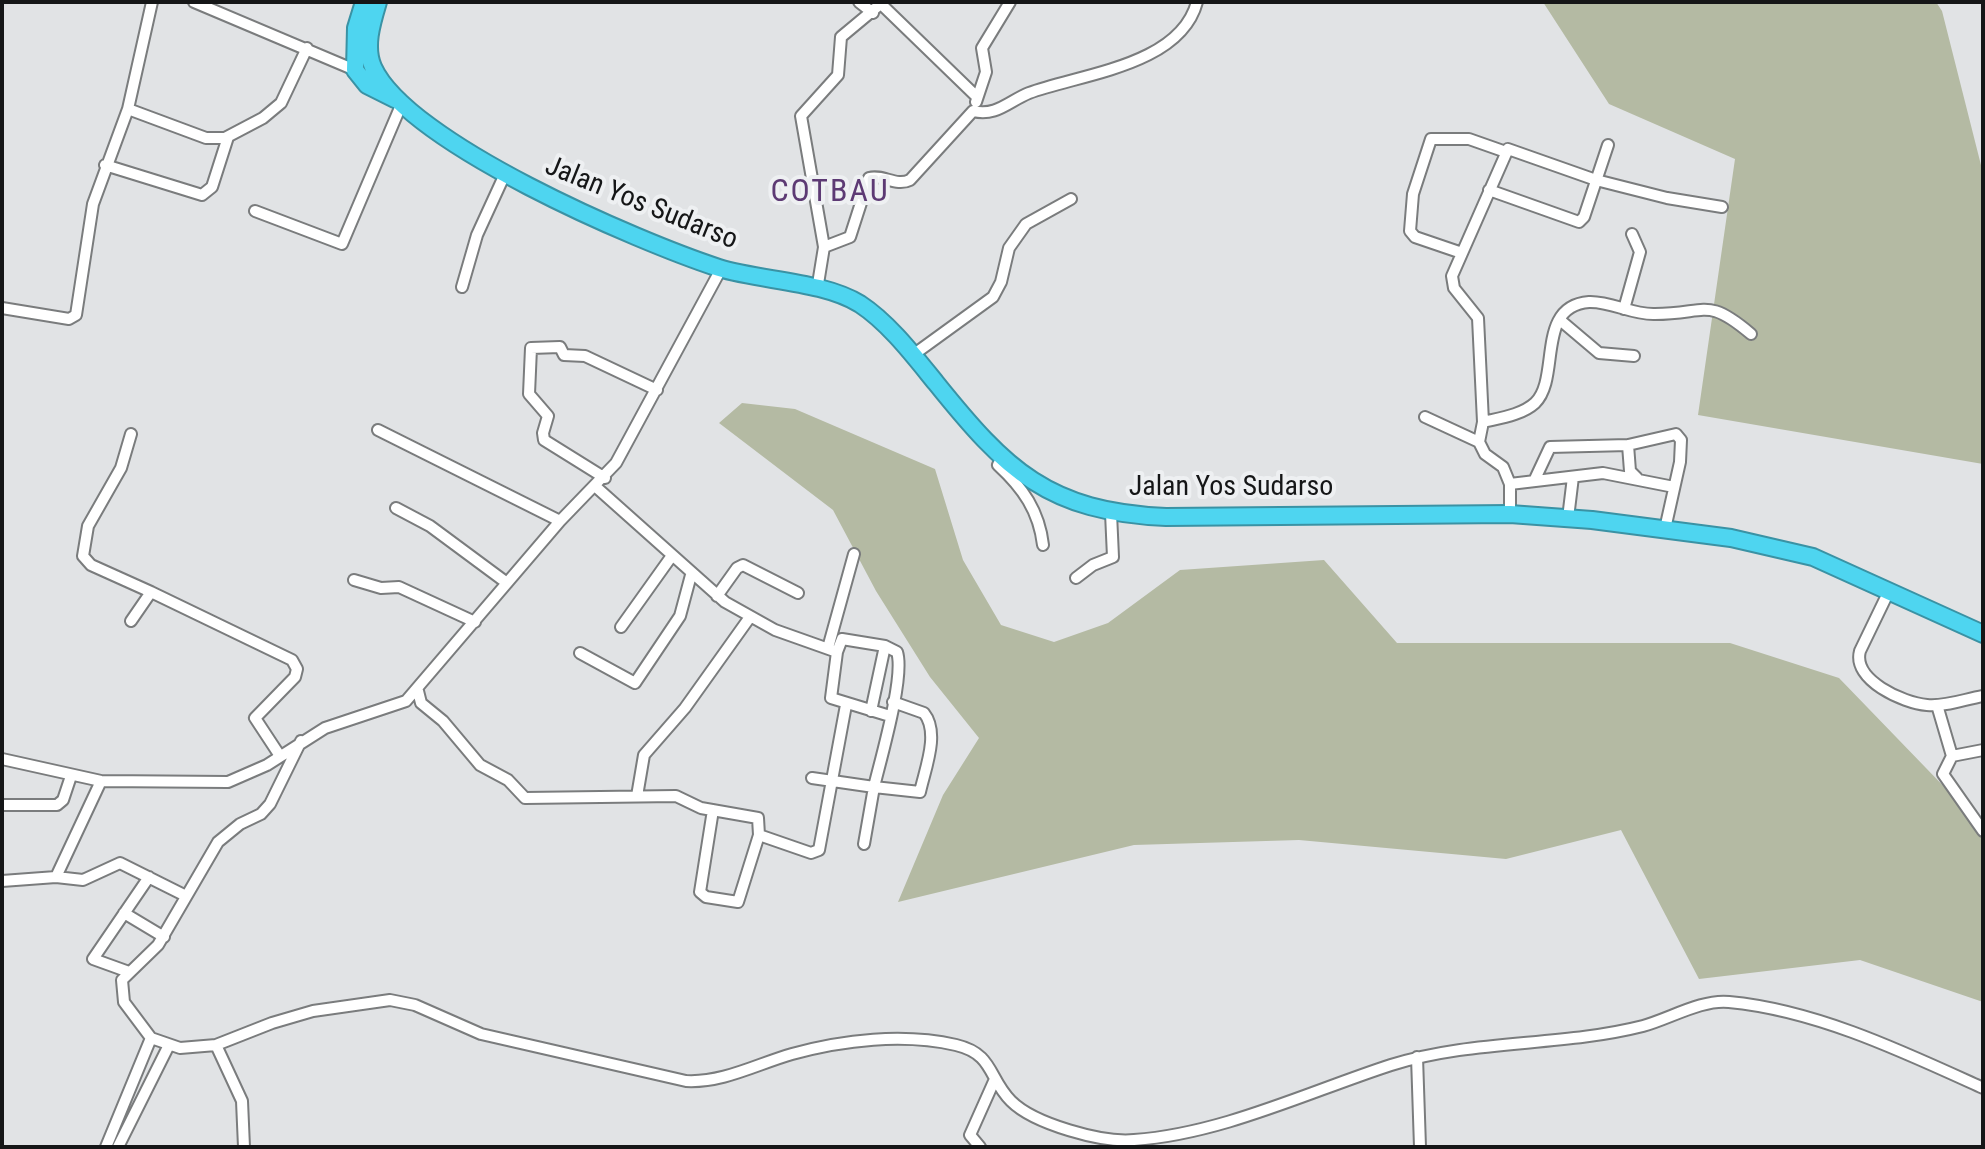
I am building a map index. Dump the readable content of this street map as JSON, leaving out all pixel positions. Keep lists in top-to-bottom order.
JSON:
{
  "streets": {
    "highway": ["Jalan Yos Sudarso"]
  },
  "districts": ["COTBAU"]
}
